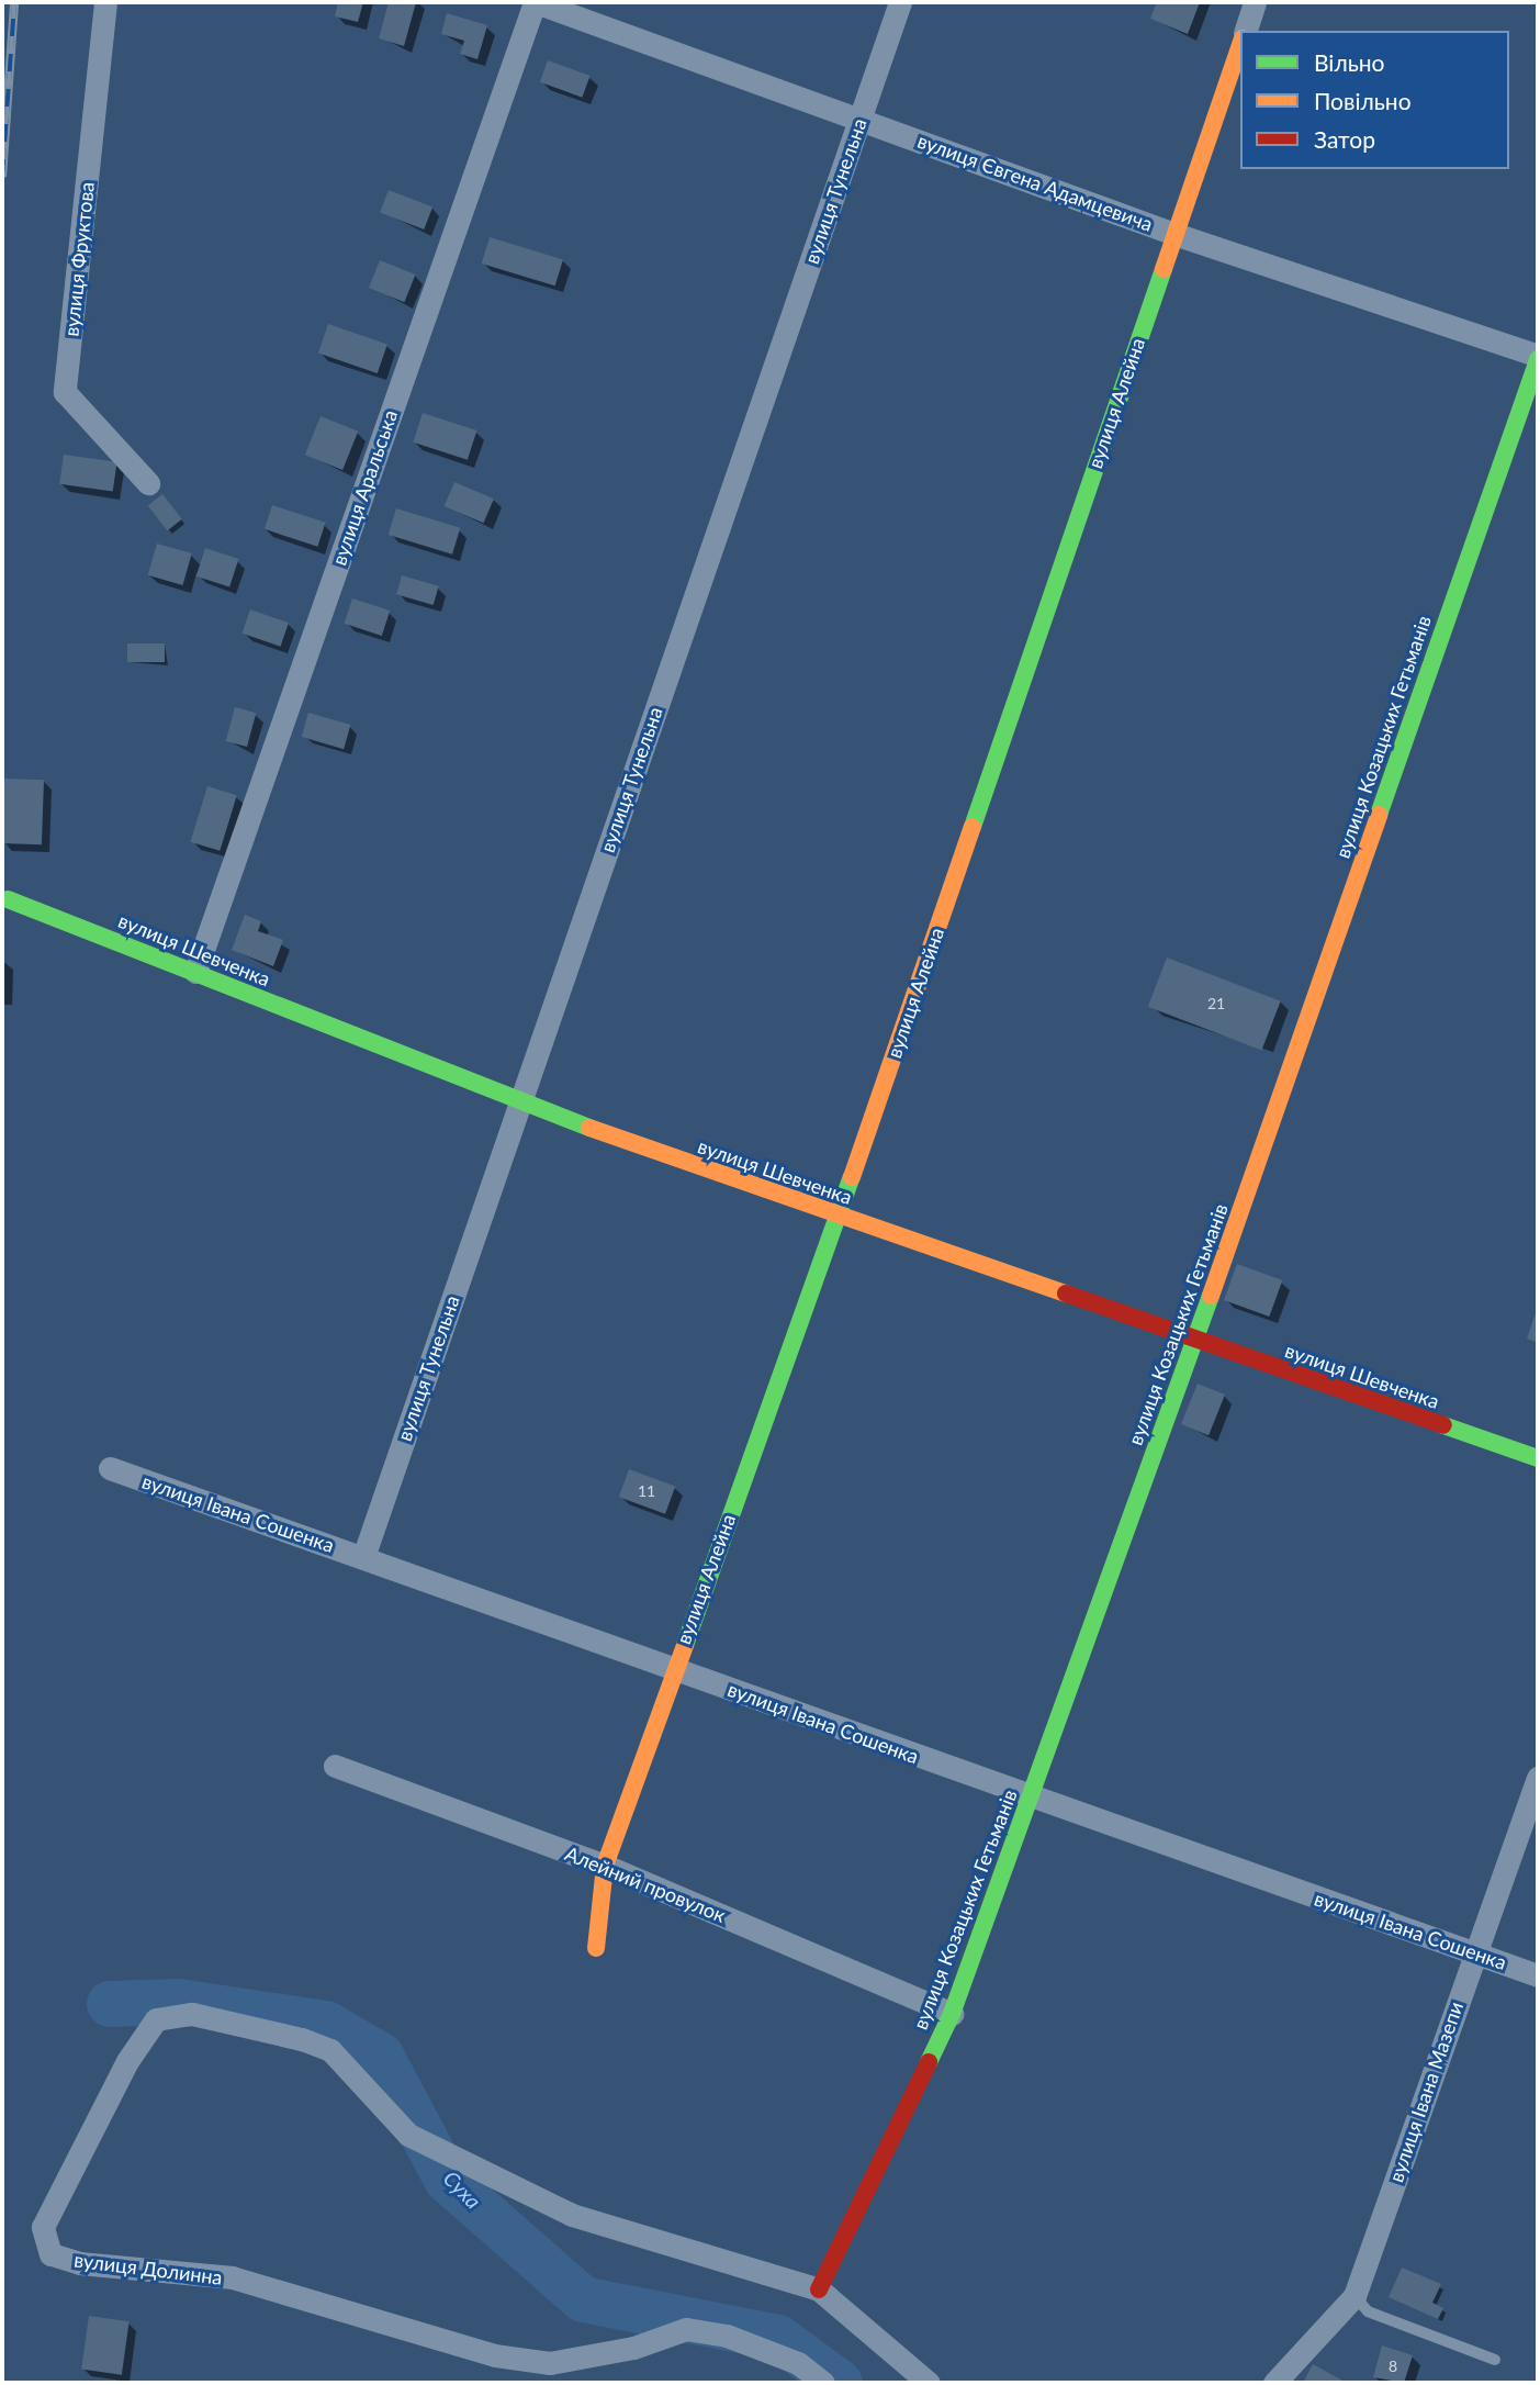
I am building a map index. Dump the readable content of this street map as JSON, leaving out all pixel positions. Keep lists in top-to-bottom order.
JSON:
{
  "streets": {
    "street": [
      "вулиця Євгена Адамцевича",
      "вулиця Тунельна",
      "вулиця Фруктова",
      "вулиця Алейна",
      "вулиця Аральська",
      "вулиця Козацьких Гетьманів",
      "вулиця Шевченка",
      "вулиця Івана Сошенка",
      "Алейний провулок",
      "вулиця Івана Мазепи",
      "вулиця Долинна"
    ]
  },
  "crossings": [
    ["вулиця Євгена Адамцевича", "вулиця Тунельна"],
    ["вулиця Євгена Адамцевича", "вулиця Алейна"],
    ["вулиця Євгена Адамцевича", "вулиця Аральська"],
    ["вулиця Євгена Адамцевича", "вулиця Козацьких Гетьманів"],
    ["вулиця Тунельна", "вулиця Шевченка"],
    ["вулиця Тунельна", "вулиця Івана Сошенка"],
    ["вулиця Алейна", "вулиця Шевченка"],
    ["вулиця Алейна", "вулиця Івана Сошенка"],
    ["вулиця Алейна", "Алейний провулок"],
    ["вулиця Аральська", "вулиця Шевченка"],
    ["вулиця Козацьких Гетьманів", "вулиця Шевченка"],
    ["вулиця Козацьких Гетьманів", "вулиця Івана Сошенка"],
    ["вулиця Козацьких Гетьманів", "Алейний провулок"],
    ["вулиця Козацьких Гетьманів", "вулиця Долинна"],
    ["вулиця Івана Сошенка", "вулиця Івана Мазепи"]
  ],
  "water": ["Суха"],
  "house_numbers": ["21", "11", "8"],
  "legend": ["Вільно", "Повільно", "Затор"]
}
